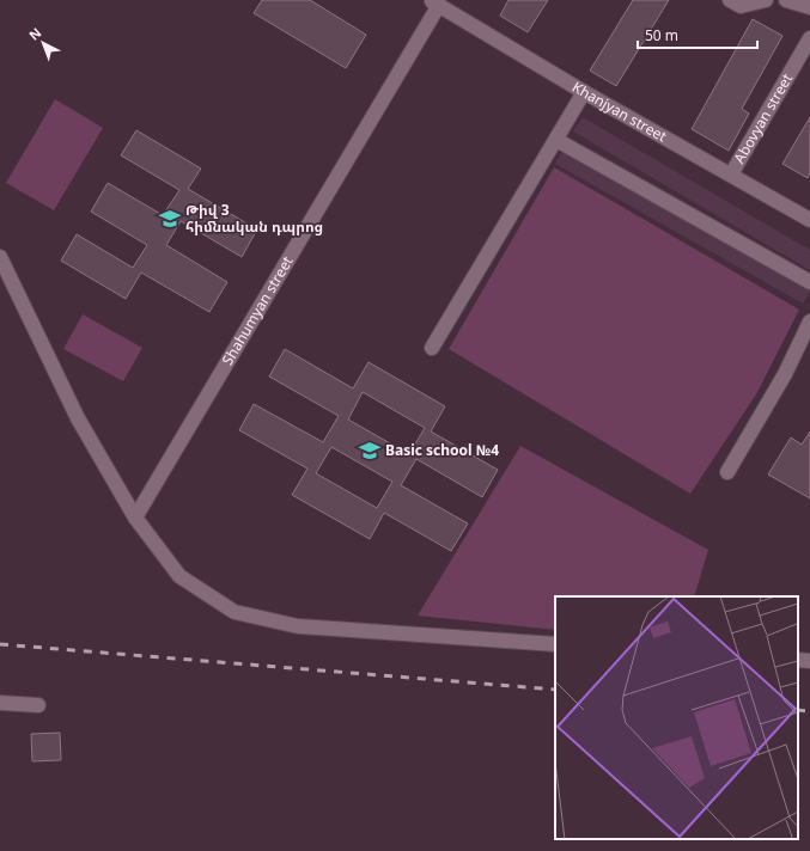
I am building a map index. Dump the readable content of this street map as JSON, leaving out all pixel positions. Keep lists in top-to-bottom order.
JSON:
{
  "streets": {
    "street": ["Khanjyan street", "Abovyan street", "Shahumyan street"]
  },
  "crossings": [
    ["Khanjyan street", "Abovyan street"],
    ["Khanjyan street", "Shahumyan street"]
  ],
  "places": {
    "school or university": ["Թիվ 3 հիմնական դպրոց", "Basic school №4"]
  },
  "scale_bar": "50 m",
  "north": "top left"
}
